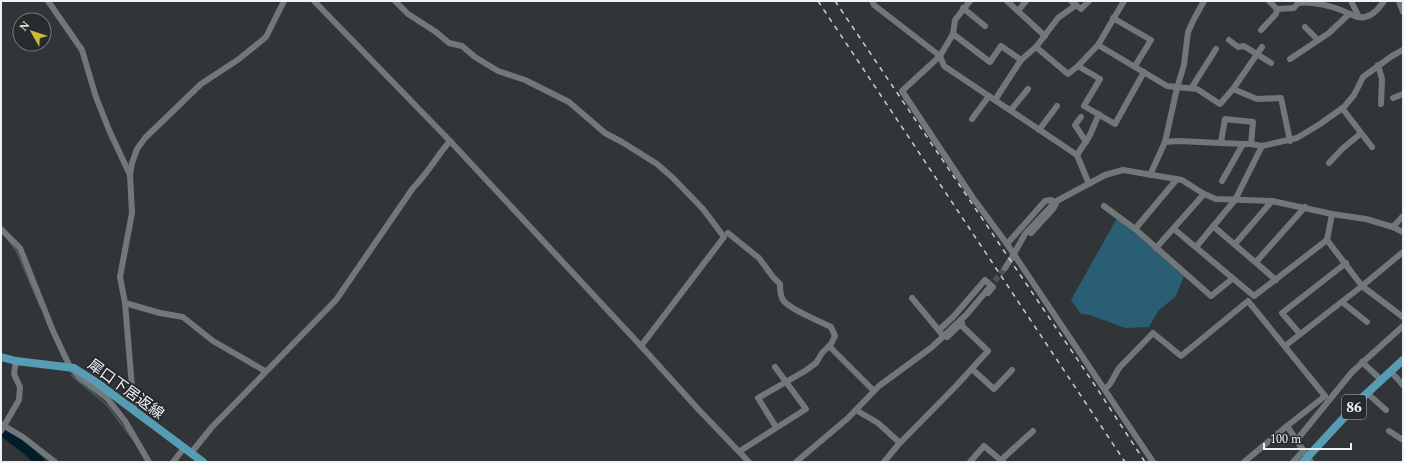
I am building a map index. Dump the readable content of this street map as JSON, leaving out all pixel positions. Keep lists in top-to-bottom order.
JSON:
{
  "streets": {
    "main road": ["犀口下居返線", "86"]
  },
  "scale_bar": "100 m",
  "north": "top left"
}
